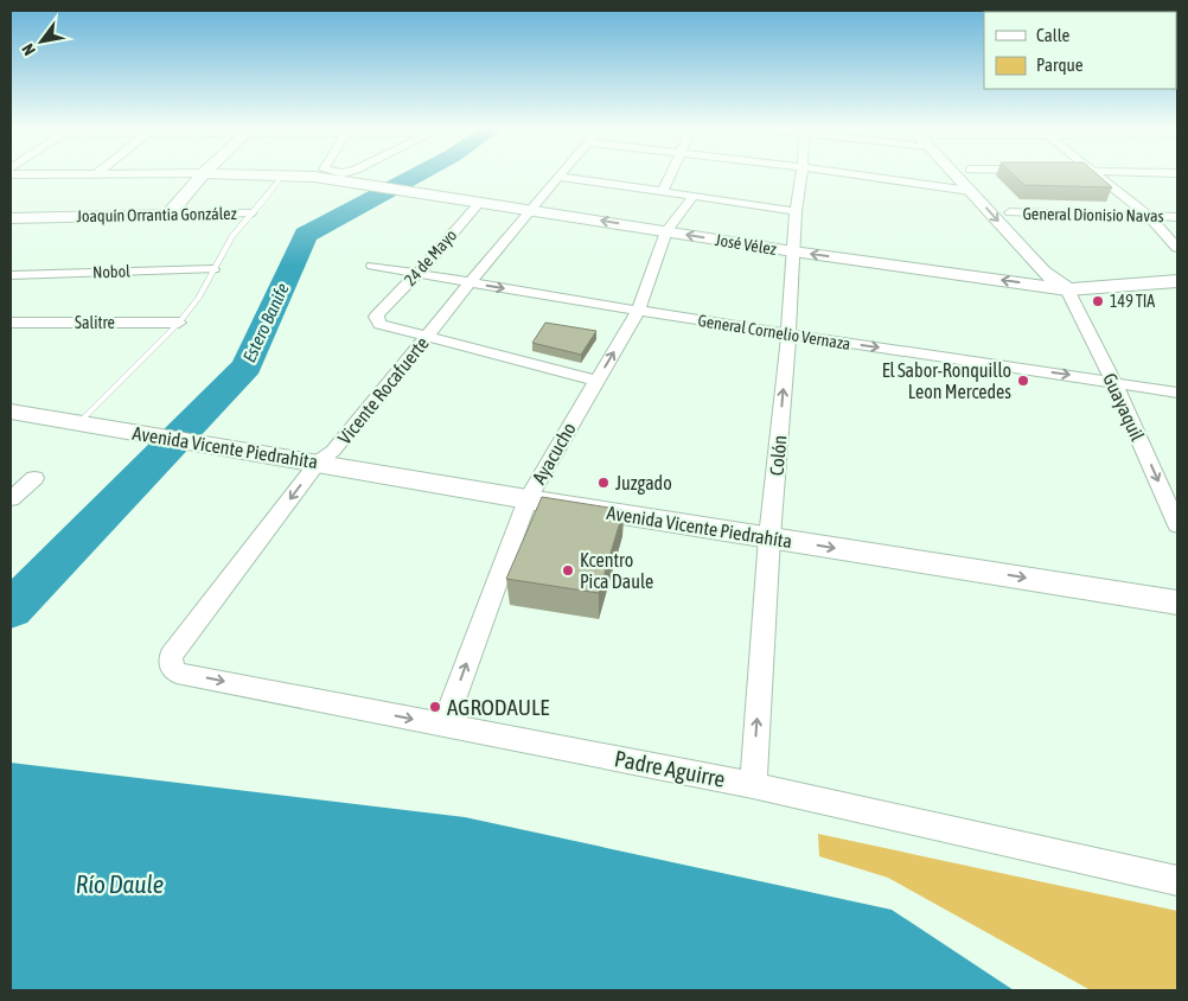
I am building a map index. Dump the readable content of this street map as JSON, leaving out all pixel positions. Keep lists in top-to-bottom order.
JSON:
{
  "streets": {
    "street": [
      "Joaquín Orrantia González",
      "General Dionisio Navas",
      "José Vélez",
      "24 de Mayo",
      "Nobol",
      "Salitre",
      "General Cornelio Vernaza",
      "Vicente Rocafuerte",
      "Guayaquil",
      "Avenida Vicente Piedrahíta",
      "Ayacucho",
      "Colón",
      "Padre Aguirre"
    ]
  },
  "crossings": [
    ["Joaquín Orrantia González", "José Vélez"],
    ["José Vélez", "24 de Mayo"],
    ["José Vélez", "Vicente Rocafuerte"],
    ["José Vélez", "Guayaquil"],
    ["José Vélez", "Ayacucho"],
    ["José Vélez", "Colón"],
    ["24 de Mayo", "General Cornelio Vernaza"],
    ["24 de Mayo", "Vicente Rocafuerte"],
    ["General Cornelio Vernaza", "Vicente Rocafuerte"],
    ["General Cornelio Vernaza", "Guayaquil"],
    ["General Cornelio Vernaza", "Ayacucho"],
    ["General Cornelio Vernaza", "Colón"],
    ["Vicente Rocafuerte", "Avenida Vicente Piedrahíta"],
    ["Vicente Rocafuerte", "Padre Aguirre"],
    ["Avenida Vicente Piedrahíta", "Ayacucho"],
    ["Avenida Vicente Piedrahíta", "Colón"],
    ["Ayacucho", "Padre Aguirre"],
    ["Colón", "Padre Aguirre"]
  ],
  "one_way": [
    "Vicente Rocafuerte",
    "Guayaquil",
    "Ayacucho",
    "Colón"
  ],
  "water": ["Estero Banife", "Río Daule"],
  "places": [
    "149 TIA",
    "El Sabor-Ronquillo Leon Mercedes",
    "Juzgado",
    "Kcentro Pica Daule",
    "AGRODAULE"
  ],
  "legend": ["Calle", "Parque"],
  "north": "bottom left"
}
